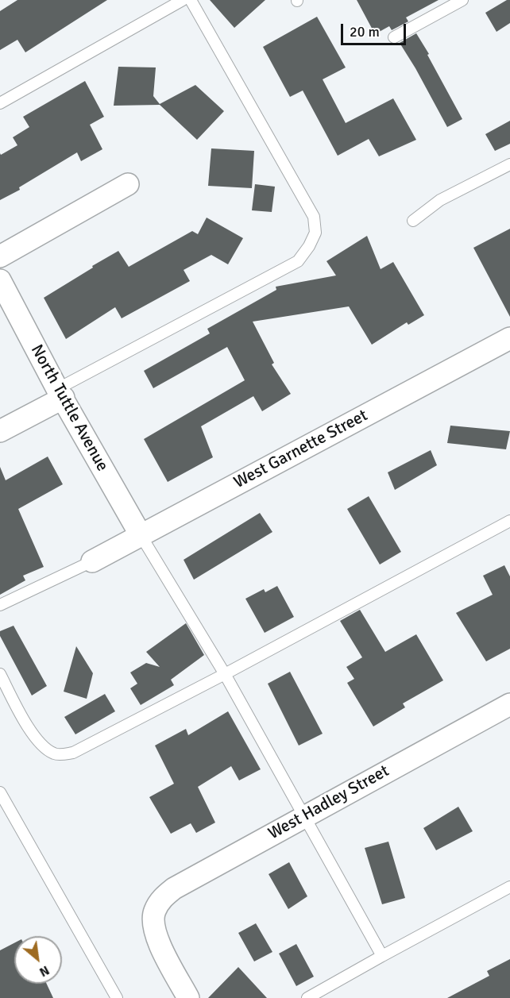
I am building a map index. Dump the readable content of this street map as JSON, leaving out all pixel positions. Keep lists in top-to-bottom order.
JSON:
{
  "streets": {
    "street": ["North Tuttle Avenue", "West Garnette Street", "West Hadley Street"]
  },
  "crossings": [
    ["North Tuttle Avenue", "West Garnette Street"]
  ],
  "scale_bar": "20 m",
  "north": "bottom right"
}
